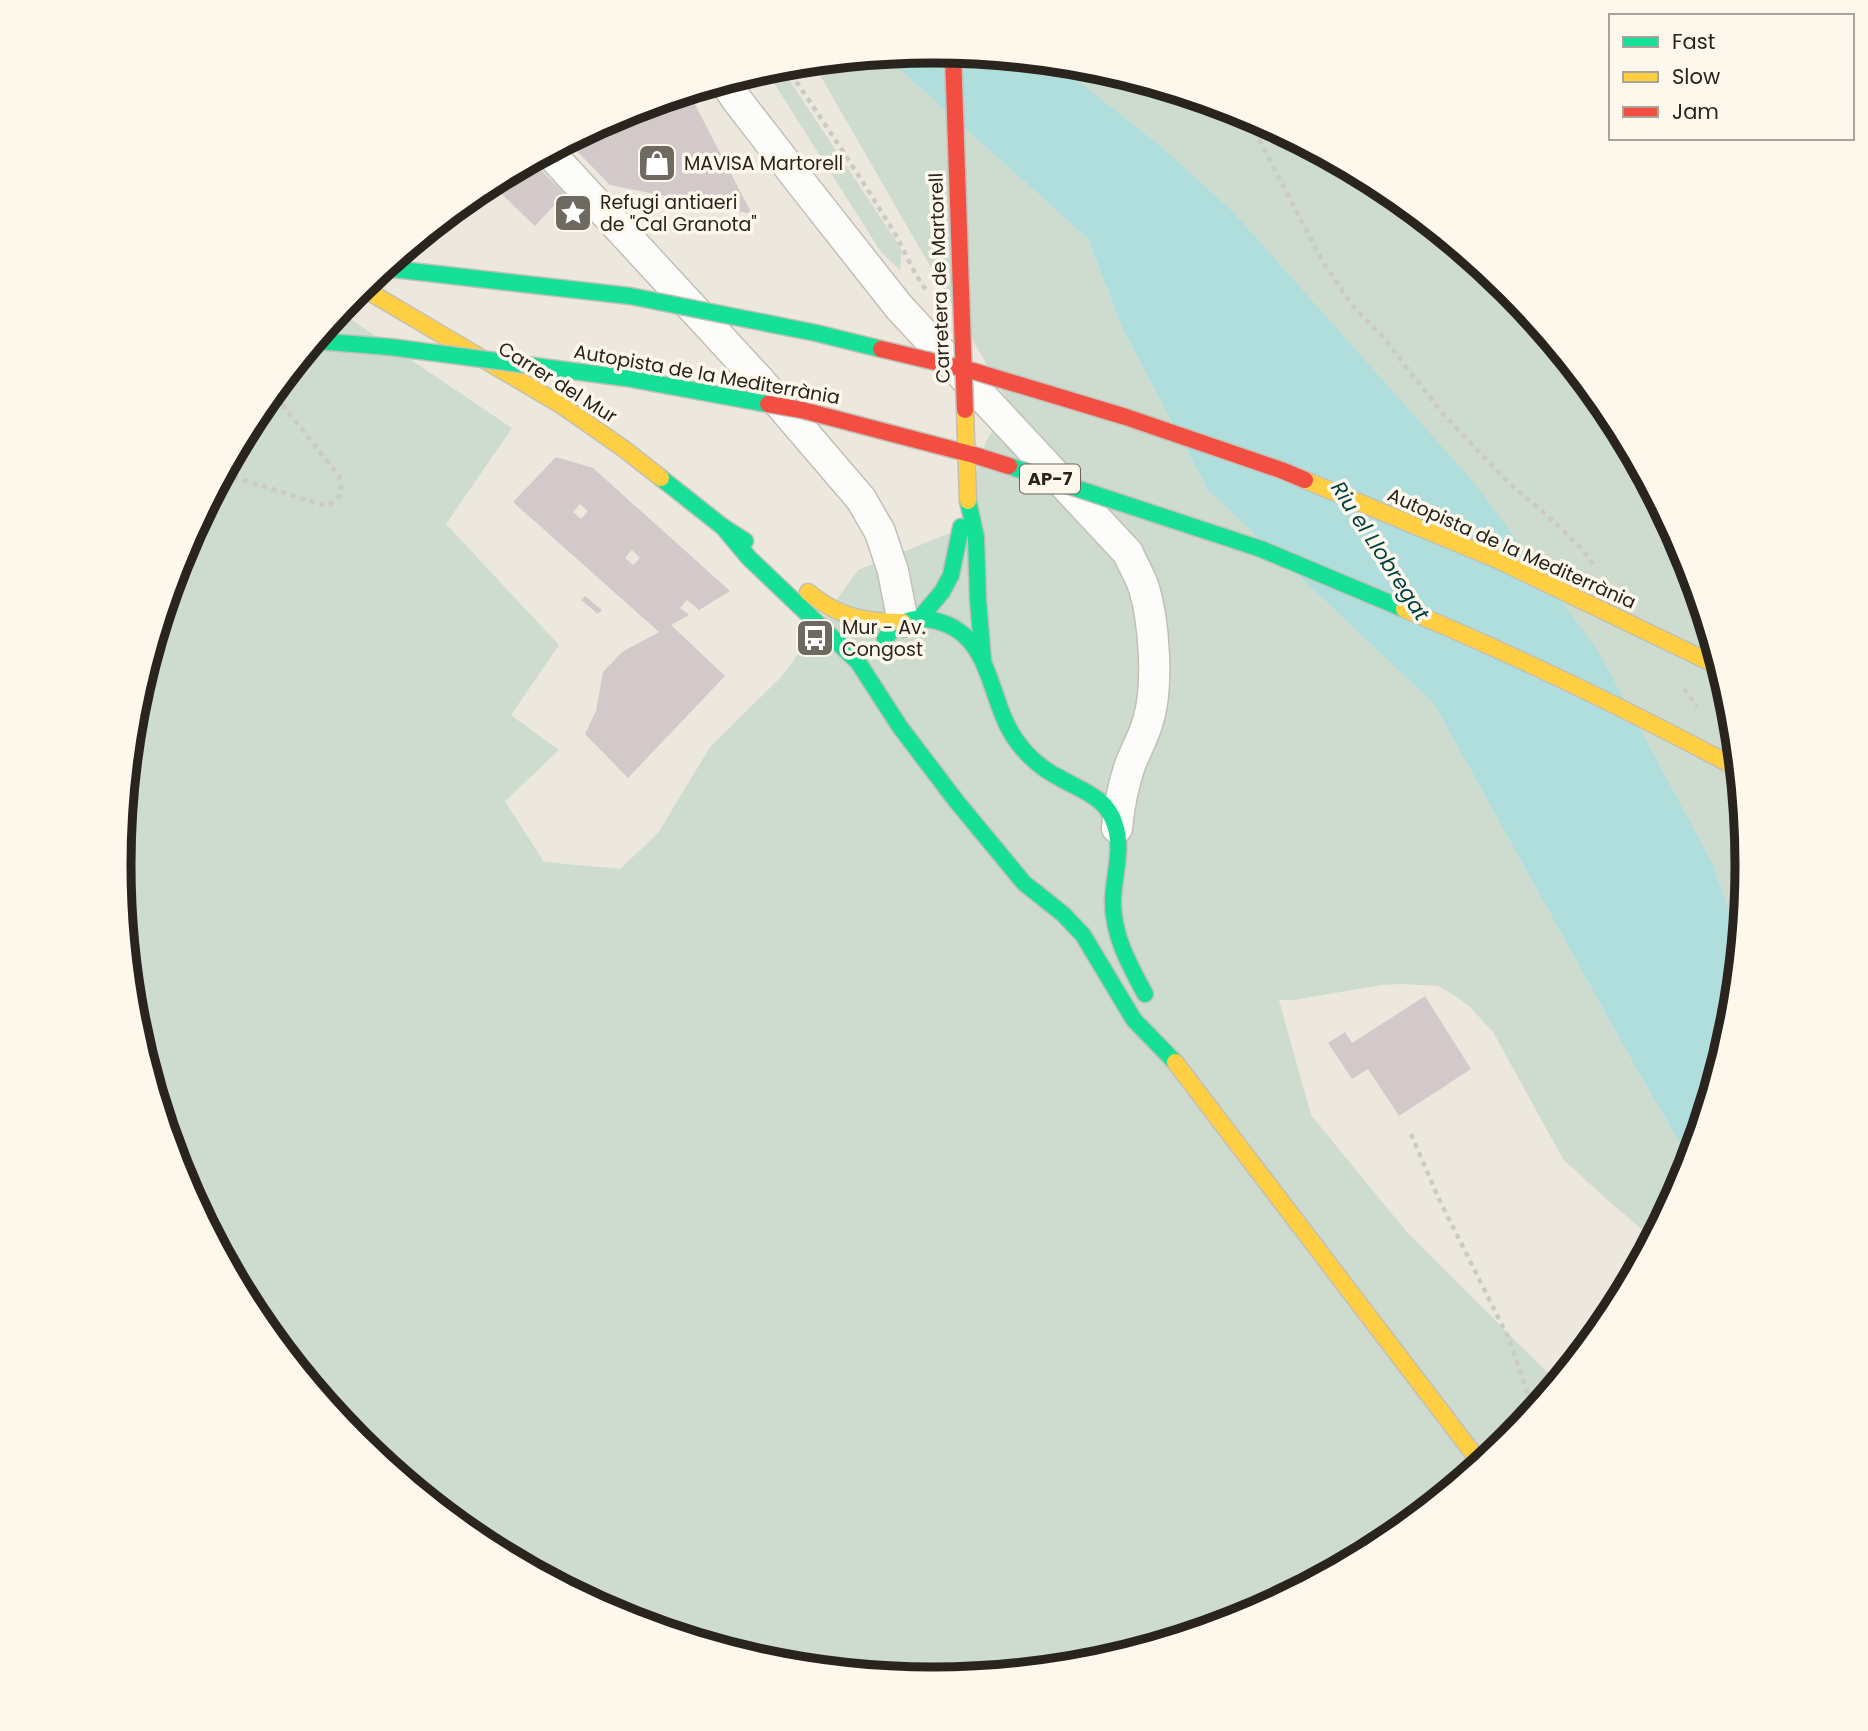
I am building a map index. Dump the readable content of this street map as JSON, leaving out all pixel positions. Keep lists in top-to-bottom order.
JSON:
{
  "streets": {
    "main road": [
      "Carretera de Martorell",
      "Autopista de la Mediterrània",
      "Carrer del Mur",
      "AP-7"
    ]
  },
  "water": ["Riu el Llobregat"],
  "places": {
    "shop": ["MAVISA Martorell"],
    "place": ["Refugi antiaeri de \"Cal Granota\""],
    "bus stop": ["Mur - Av. Congost"]
  },
  "legend": ["Fast", "Slow", "Jam"]
}
